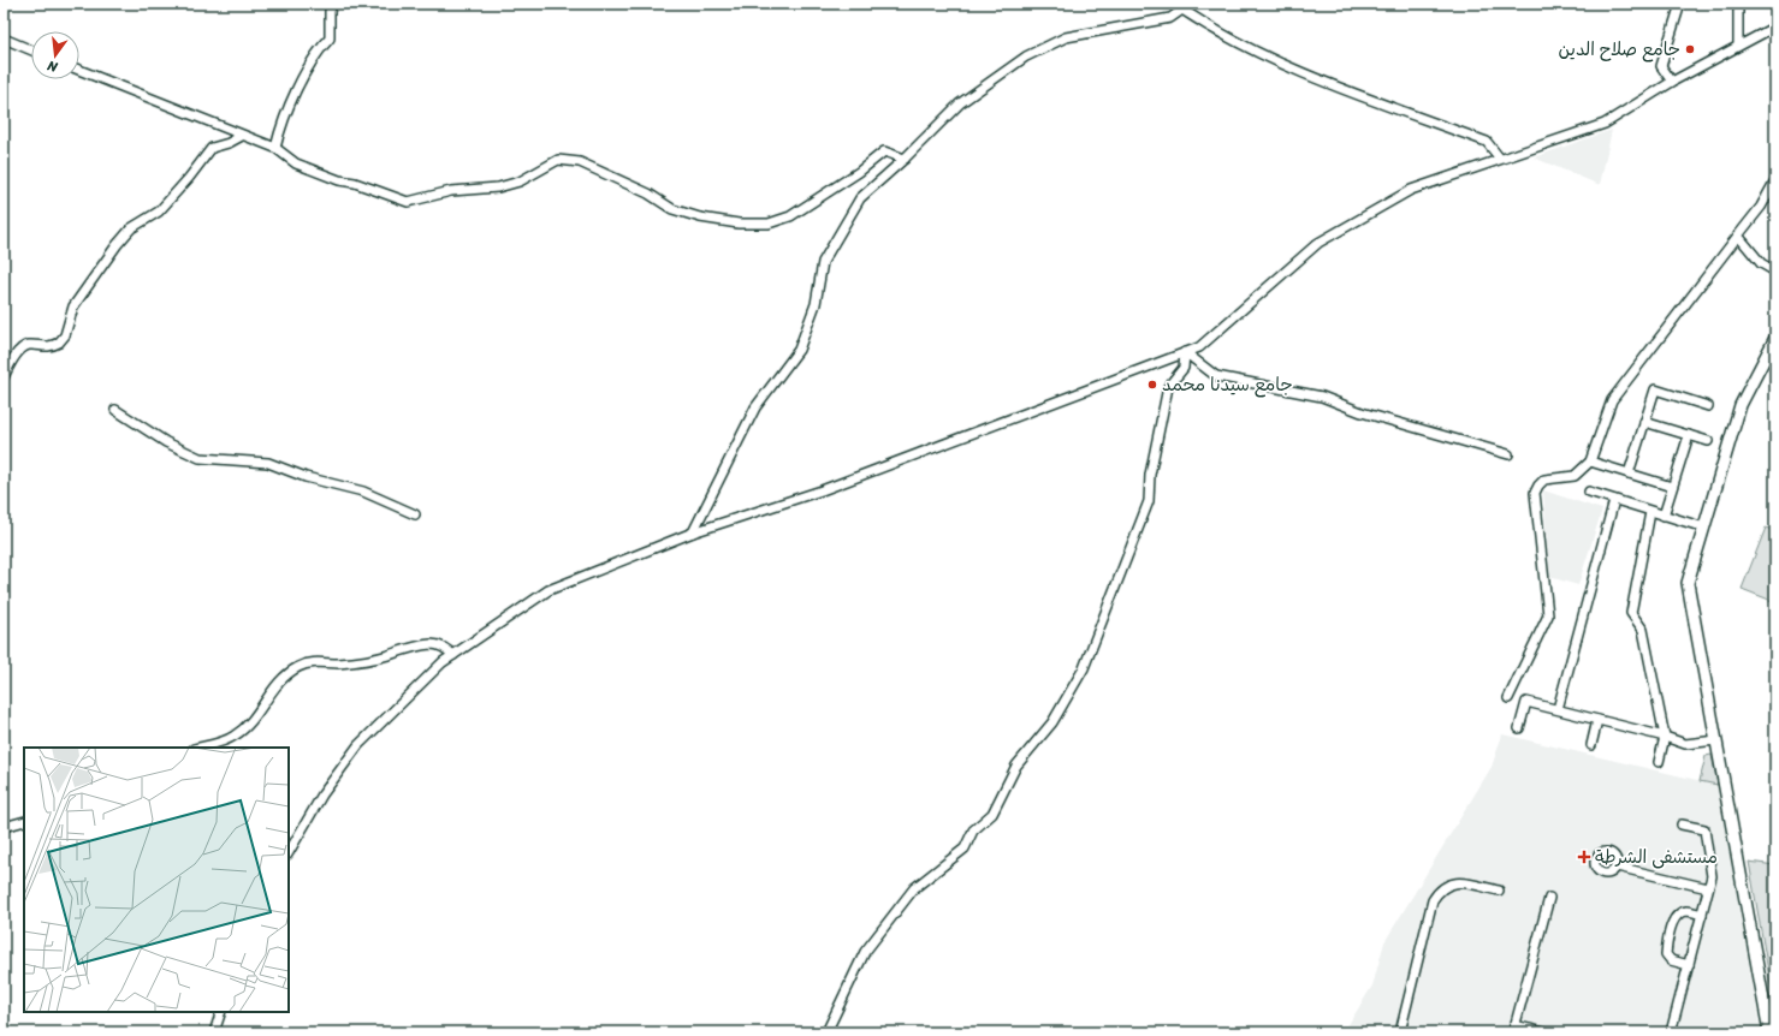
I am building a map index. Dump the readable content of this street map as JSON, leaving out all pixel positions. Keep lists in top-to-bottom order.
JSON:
{
  "places": {
    "other": ["جامع صلاح الدين", "جامع سيدنا محمد"],
    "health": ["مستشفى الشرطة"]
  },
  "north": "bottom"
}
